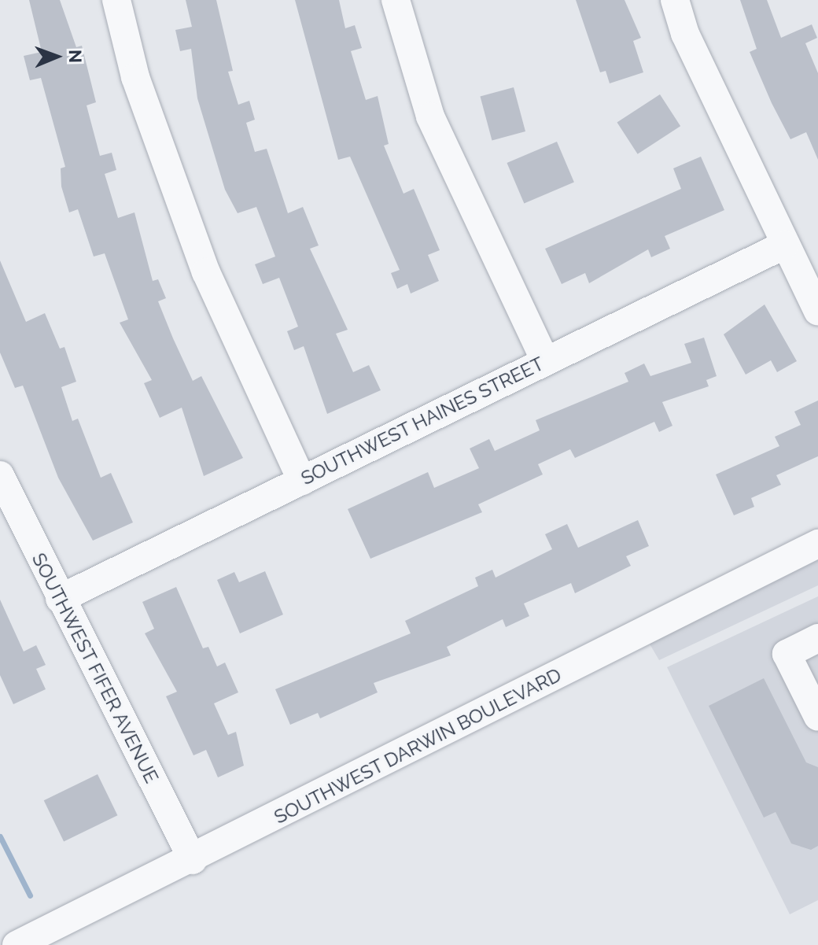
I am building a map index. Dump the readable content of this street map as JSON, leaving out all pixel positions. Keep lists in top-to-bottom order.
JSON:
{
  "streets": {
    "street": ["SOUTHWEST HAINES STREET", "SOUTHWEST FIFER AVENUE", "SOUTHWEST DARWIN BOULEVARD"]
  },
  "crossings": [
    ["SOUTHWEST HAINES STREET", "SOUTHWEST FIFER AVENUE"],
    ["SOUTHWEST FIFER AVENUE", "SOUTHWEST DARWIN BOULEVARD"]
  ],
  "north": "right"
}
